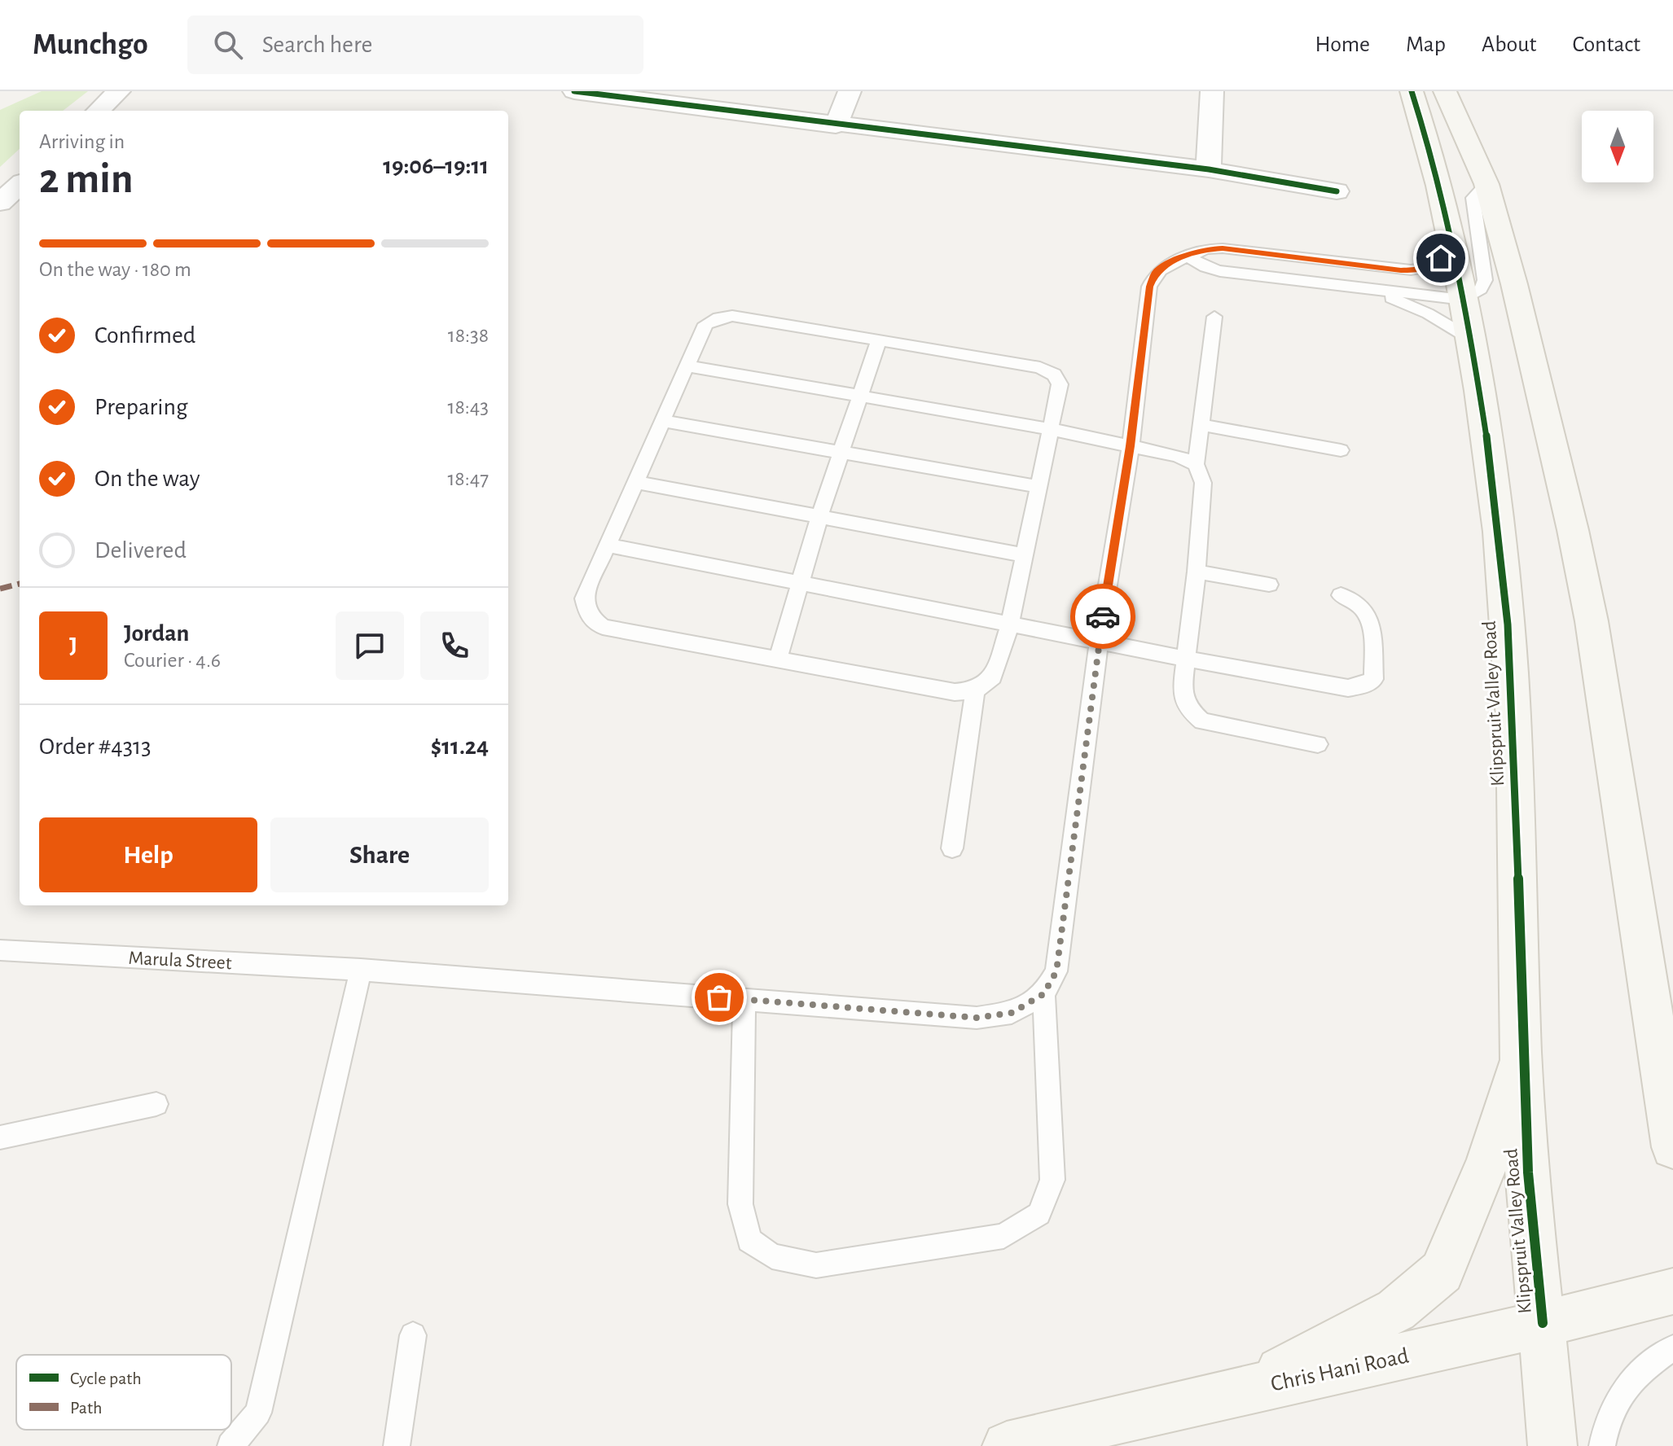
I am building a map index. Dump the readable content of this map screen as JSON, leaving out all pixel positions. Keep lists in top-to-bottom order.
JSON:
{
  "streets": {
    "street": ["Klipspruit Valley Road", "Chris Hani Road"],
    "lane": ["Marula Street"]
  },
  "crossings": [
    ["Klipspruit Valley Road", "Chris Hani Road"]
  ],
  "legend": ["Cycle path", "Path"],
  "north": "bottom",
  "page": {
    "header": "Munchgo",
    "search": "Search here",
    "nav": [
      "Home",
      "Map",
      "About",
      "Contact"
    ],
    "heading": ["2 min", "Arriving in", "19:06–19:11"],
    "panel": [
      "Jordan",
      "Courier · 4.6",
      "Order #4313",
      "$11.24"
    ],
    "bar": "On the way · 180 m",
    "list": [
      ["Confirmed", "18:38"],
      ["Preparing", "18:43"],
      ["On the way", "18:47"],
      "Delivered"
    ],
    "round": "J",
    "buttons": ["Help", "Share"]
  }
}
